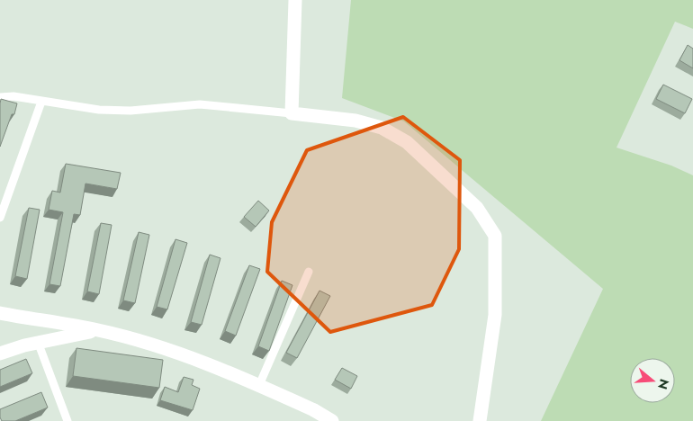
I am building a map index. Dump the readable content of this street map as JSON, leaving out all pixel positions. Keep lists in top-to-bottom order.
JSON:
{
  "north": "right"
}
